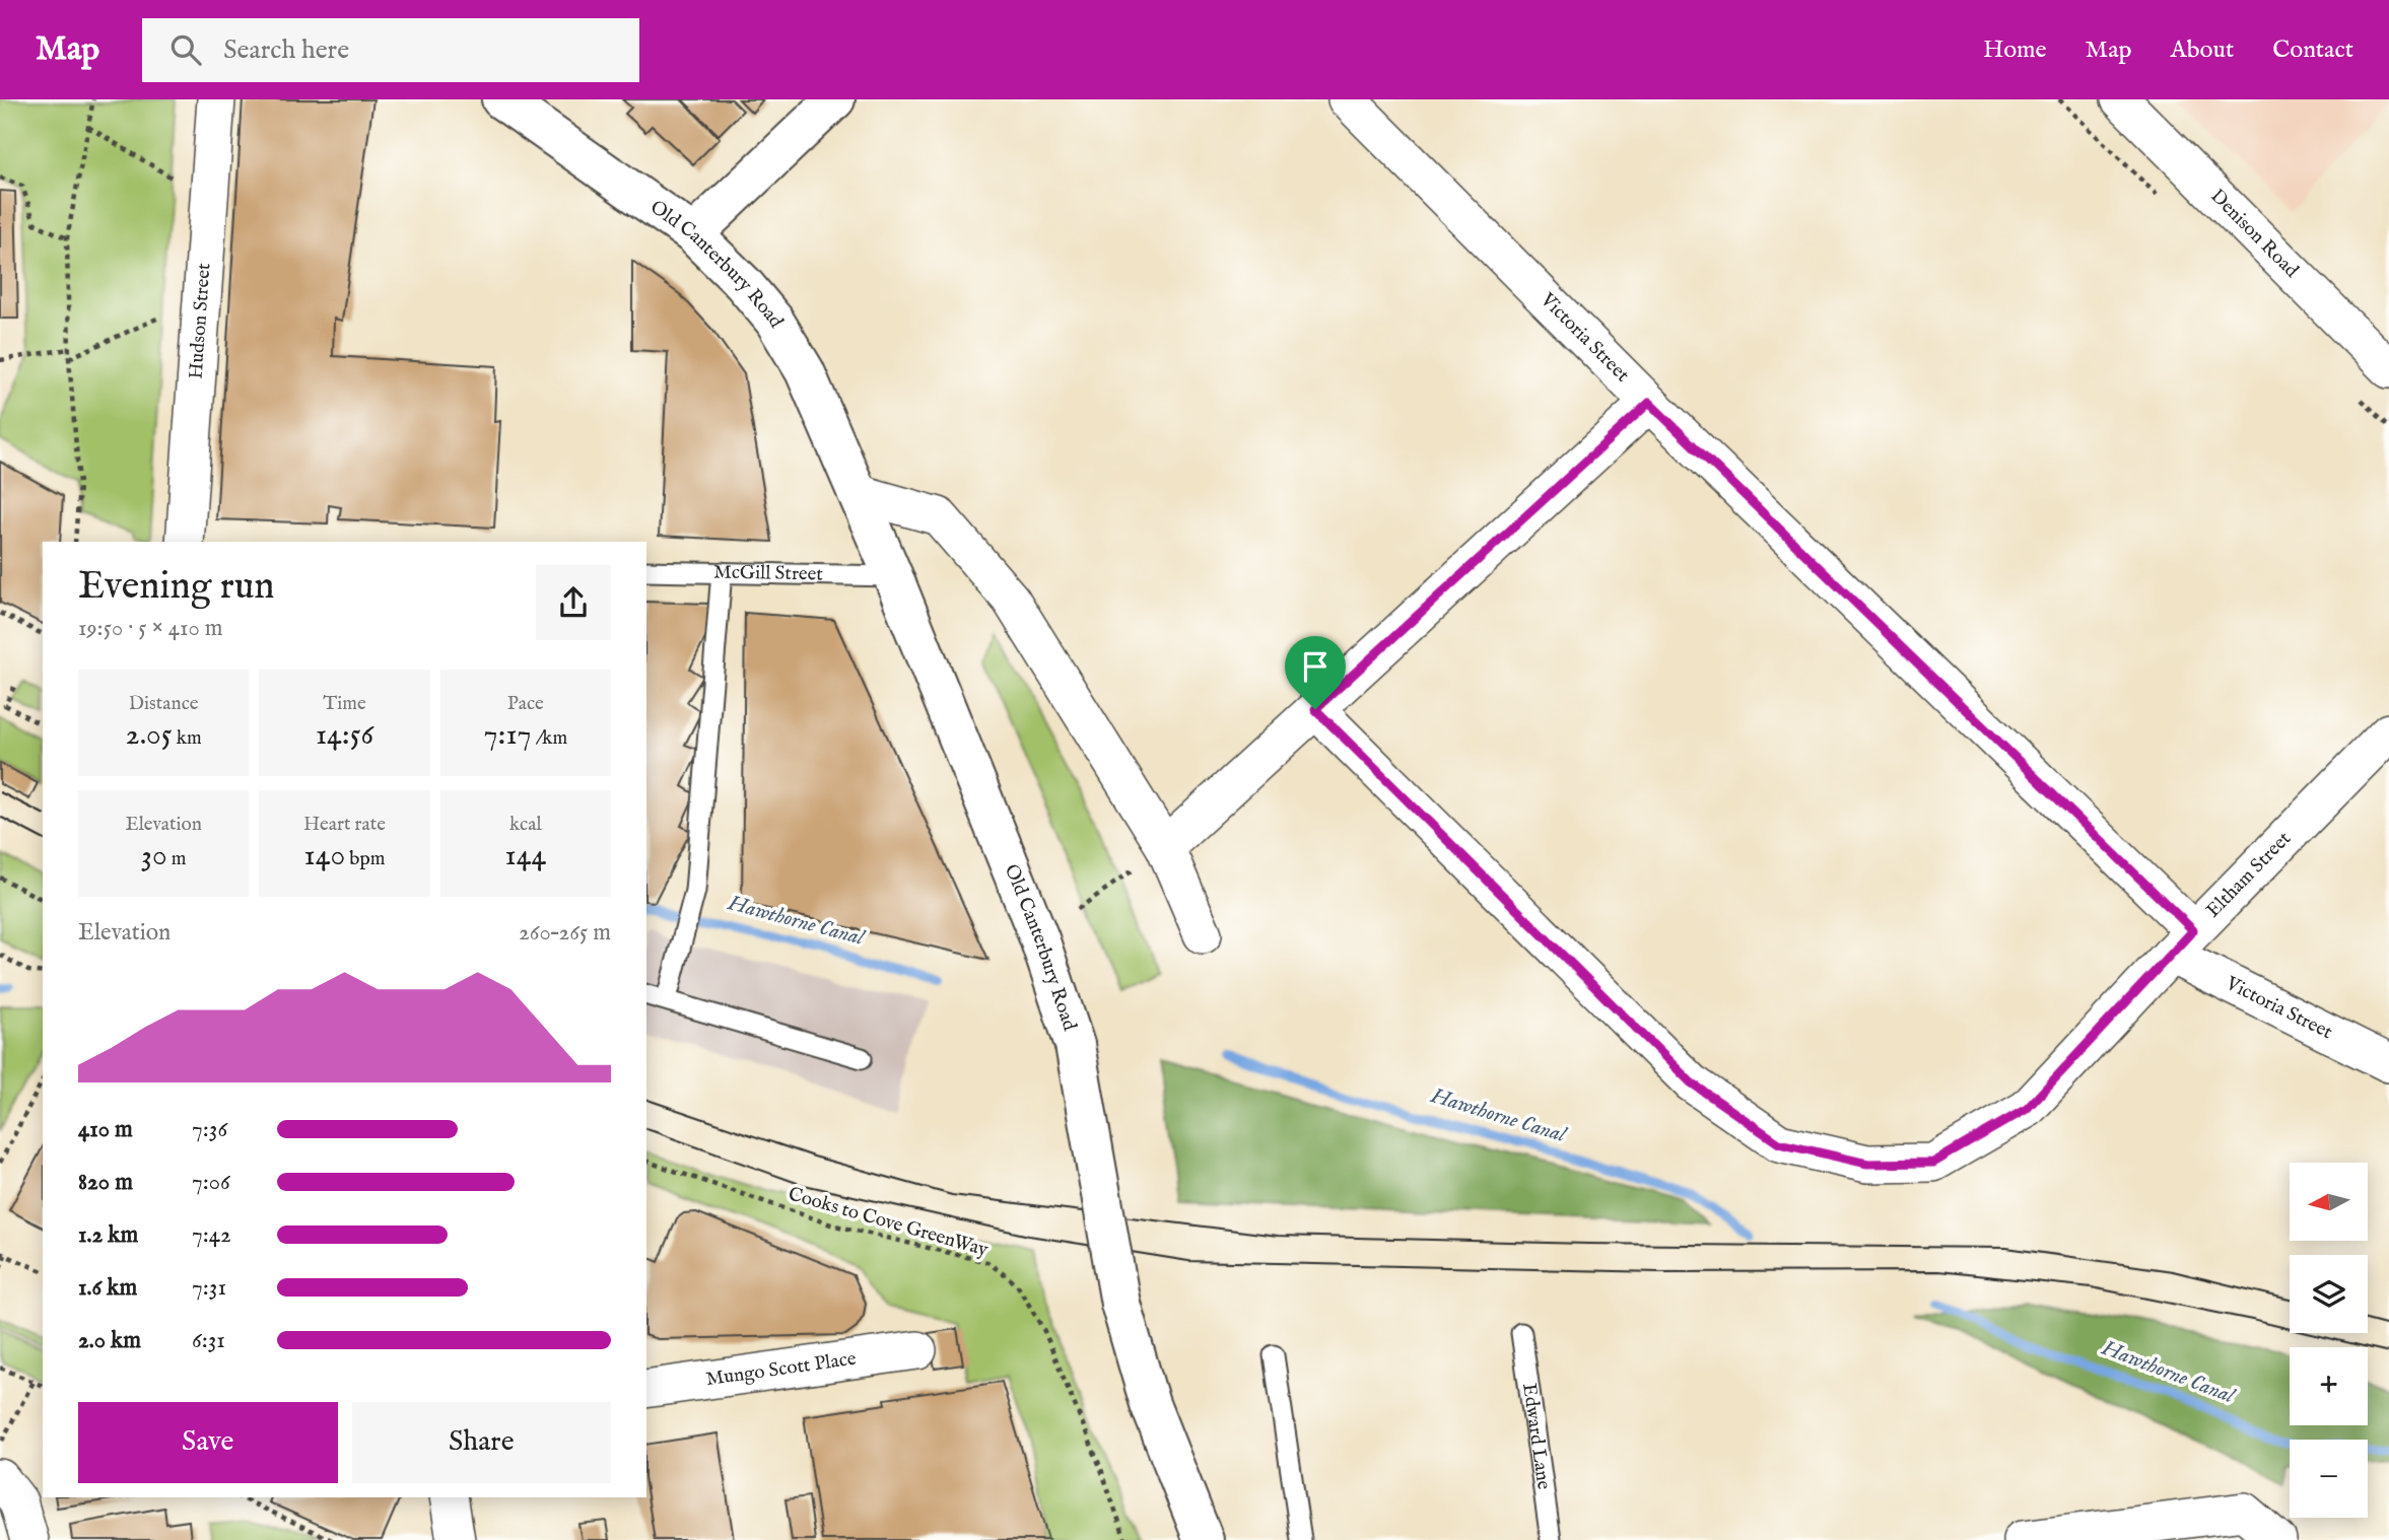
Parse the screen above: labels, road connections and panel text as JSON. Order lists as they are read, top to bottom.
{
  "streets": {
    "main road": ["Old Canterbury Road"],
    "street": [
      "Denison Road",
      "Hudson Street",
      "Victoria Street",
      "Eltham Street",
      "Mungo Scott Place"
    ],
    "lane": ["McGill Street", "Edward Lane"],
    "path": ["Cooks to Cove GreenWay"]
  },
  "crossings": [
    ["Old Canterbury Road", "McGill Street"],
    ["Victoria Street", "Eltham Street"]
  ],
  "water": ["Hawthorne Canal"],
  "north": "left",
  "page": {
    "header": "Map",
    "search": "Search here",
    "nav": [
      "Home",
      "Map",
      "About",
      "Contact"
    ],
    "heading": ["Evening run", "19:50 · 5 × 410 m"],
    "stats": [
      ["Distance", "2.05 km"],
      ["Time", "14:56"],
      ["Pace", "7:17 /km"],
      ["Elevation", "30 m"],
      ["Heart rate", "140 bpm"],
      ["kcal", "144"]
    ],
    "chart": ["Elevation", "260–265 m"],
    "list": [
      {
        "name": "410 m",
        "note": "7:36"
      },
      {
        "name": "820 m",
        "note": "7:06"
      },
      {
        "name": "1.2 km",
        "note": "7:42"
      },
      {
        "name": "1.6 km",
        "note": "7:31"
      },
      {
        "name": "2.0 km",
        "note": "6:31"
      }
    ],
    "map_buttons": ["+", "−"],
    "buttons": ["Save", "Share"]
  }
}
